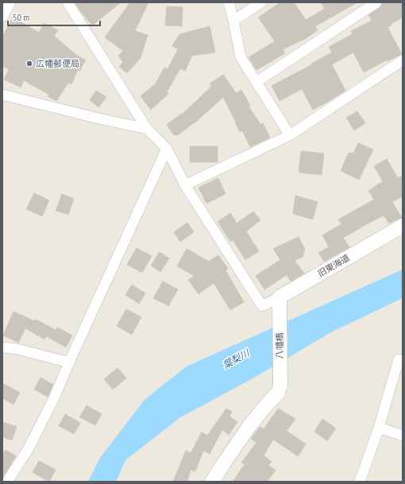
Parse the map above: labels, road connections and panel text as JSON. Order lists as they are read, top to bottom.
{
  "streets": {
    "main road": ["旧東海道", "八幡橋"]
  },
  "crossings": [
    ["旧東海道", "八幡橋"]
  ],
  "water": ["葉梨川"],
  "places": ["広幡郵便局"],
  "scale_bar": "50 m"
}
